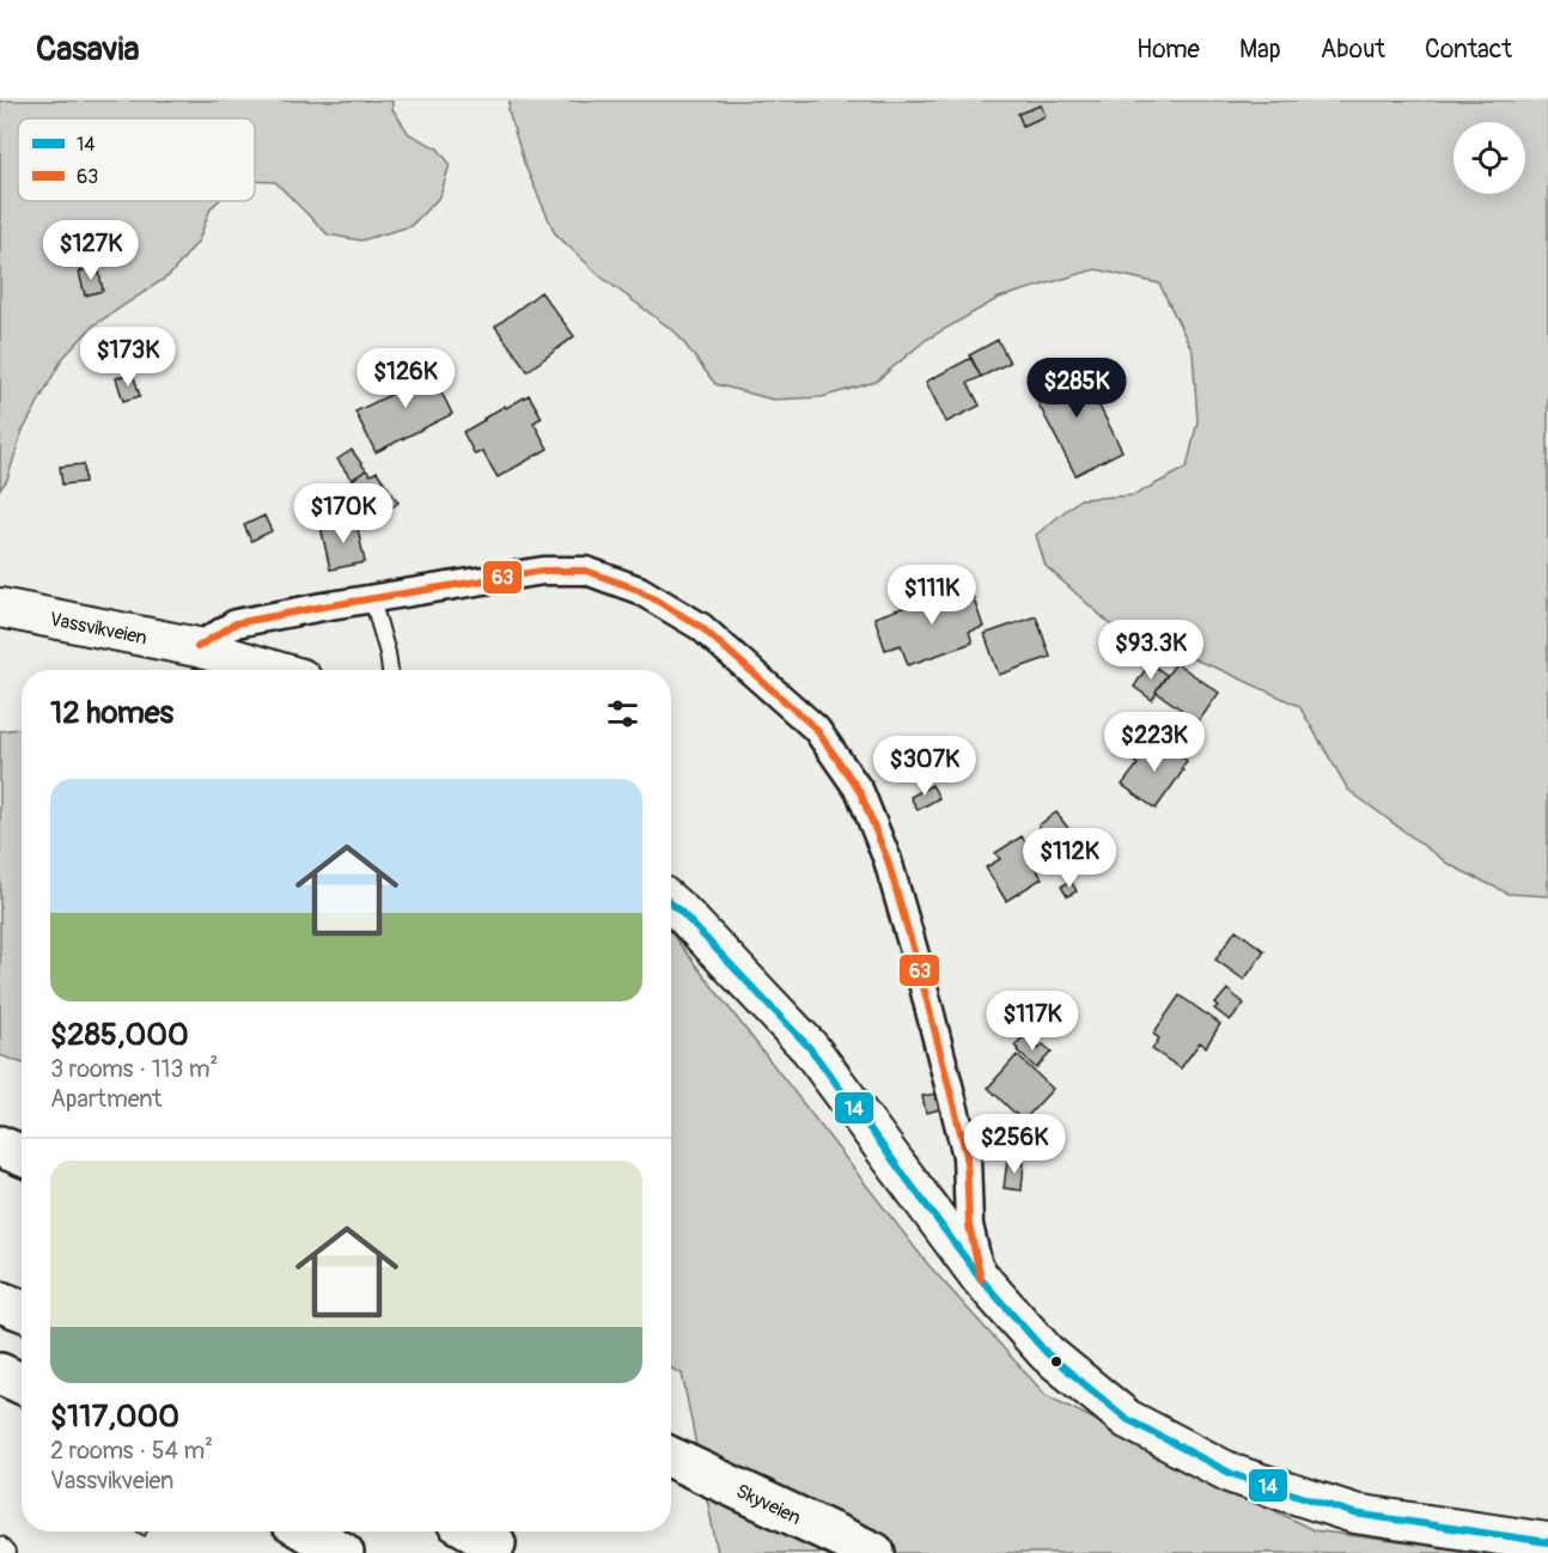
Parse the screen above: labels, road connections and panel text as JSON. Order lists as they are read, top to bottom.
{
  "streets": {
    "highway": ["Skyveien"],
    "street": ["Vassvikveien"]
  },
  "lines": ["transit line 63", "transit line 14"],
  "legend": ["14", "63"],
  "page": {
    "header": "Casavia",
    "nav": [
      "Home",
      "Map",
      "About",
      "Contact"
    ],
    "price": [
      "$127K",
      "$173K",
      "$126K",
      "$285K",
      "$170K",
      "$111K",
      "$93.3K",
      "$223K",
      "$307K",
      "$112K",
      "$117K",
      "$256K"
    ],
    "heading": "12 homes",
    "list": [
      {
        "name": "$285,000",
        "note": "3 rooms · 113 m² · Apartment"
      },
      {
        "name": "$117,000",
        "note": "2 rooms · 54 m² · Vassvikveien"
      }
    ]
  }
}
